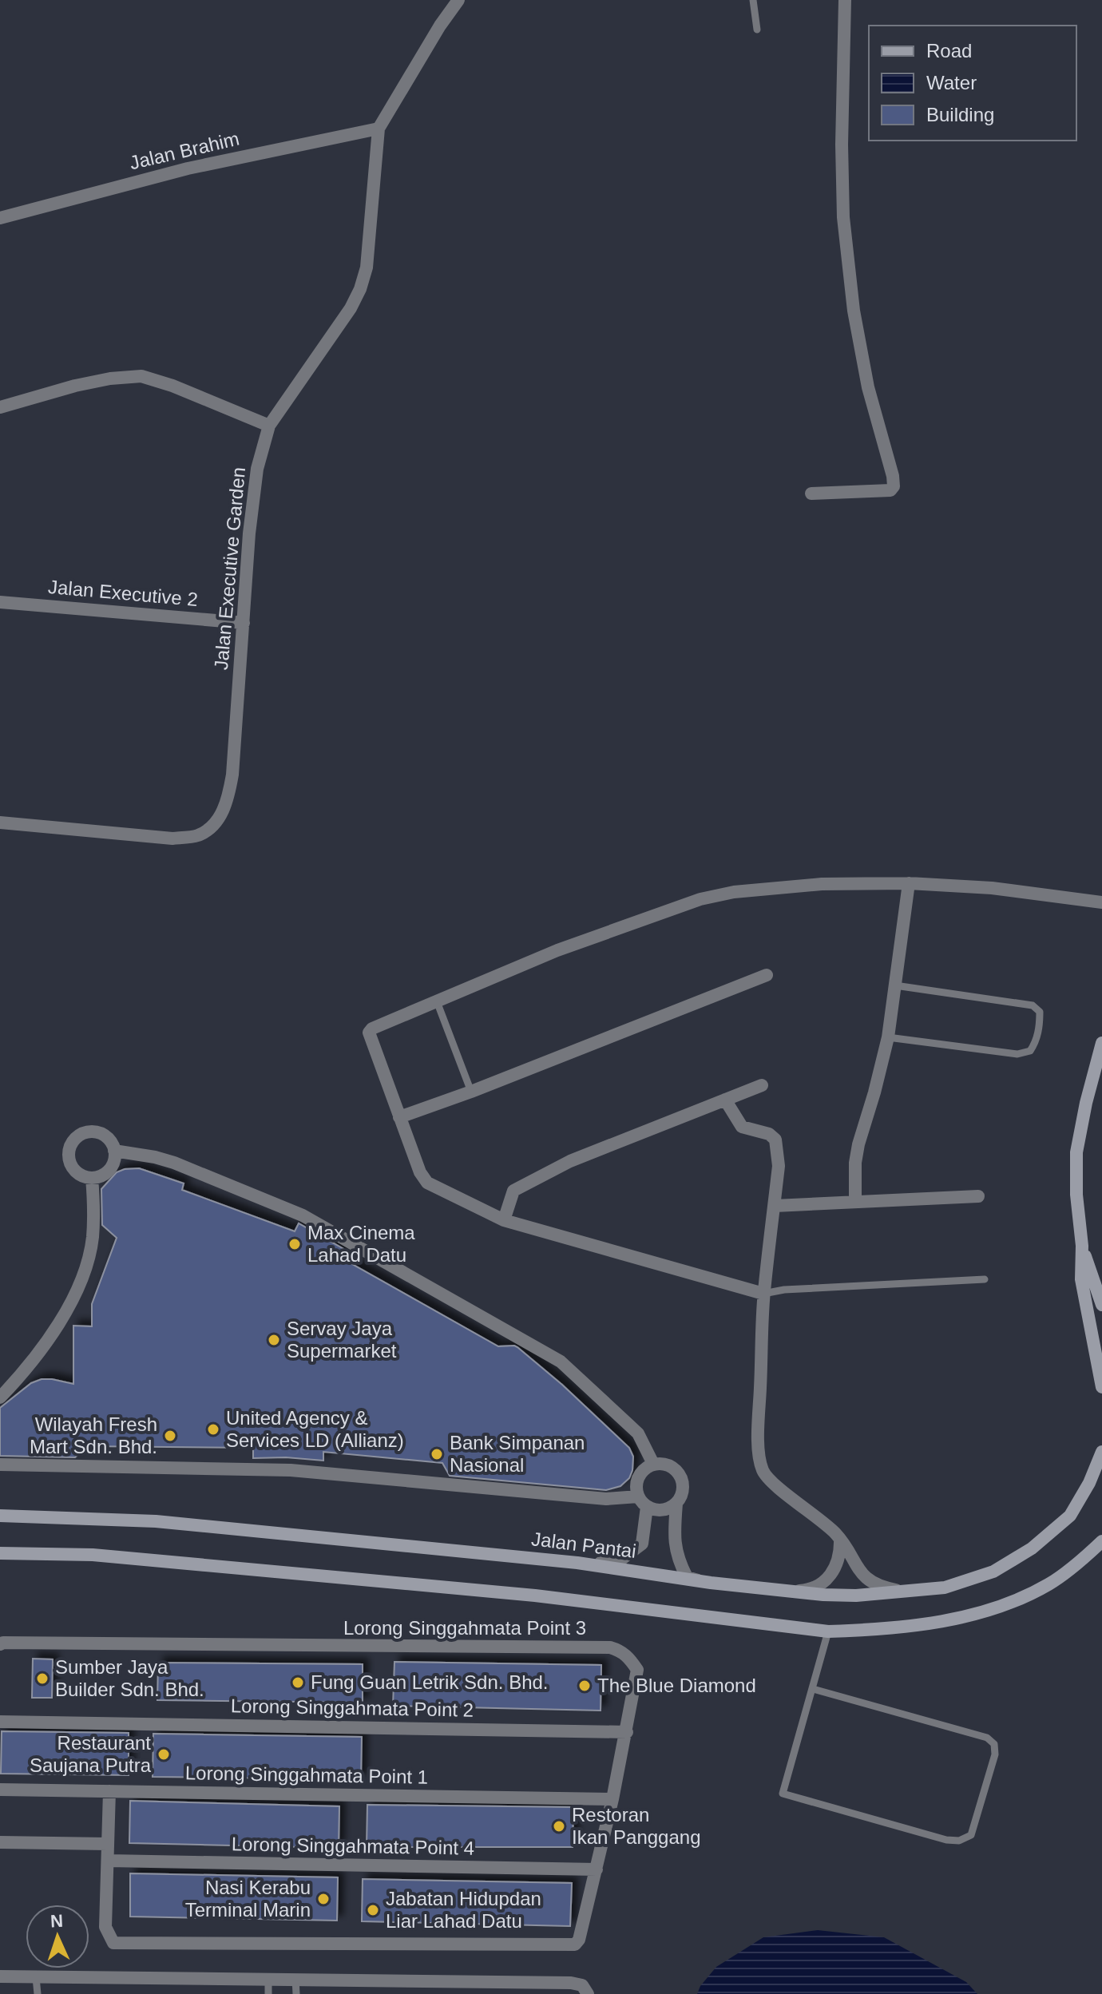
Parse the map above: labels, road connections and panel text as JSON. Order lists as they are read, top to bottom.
{
  "streets": {
    "street": [
      "Jalan Brahim",
      "Jalan Executive Garden",
      "Jalan Executive 2",
      "Jalan Pantai",
      "Lorong Singgahmata Point 3",
      "Lorong Singgahmata Point 2",
      "Lorong Singgahmata Point 1",
      "Lorong Singgahmata Point 4"
    ]
  },
  "crossings": [
    ["Jalan Brahim", "Jalan Executive Garden"],
    ["Jalan Executive Garden", "Jalan Executive 2"],
    ["Lorong Singgahmata Point 3", "Lorong Singgahmata Point 2"],
    ["Lorong Singgahmata Point 3", "Lorong Singgahmata Point 1"],
    ["Lorong Singgahmata Point 3", "Lorong Singgahmata Point 4"]
  ],
  "places": [
    "Max Cinema Lahad Datu",
    "Servay Jaya Supermarket",
    "United Agency & Services LD (Allianz)",
    "Wilayah Fresh Mart Sdn. Bhd.",
    "Bank Simpanan Nasional",
    "Sumber Jaya Builder Sdn. Bhd.",
    "Fung Guan Letrik Sdn. Bhd.",
    "The Blue Diamond",
    "Restaurant Saujana Putra",
    "Restoran Ikan Panggang",
    "Nasi Kerabu Terminal Marin",
    "Jabatan Hidupdan Liar Lahad Datu"
  ],
  "legend": ["Road", "Water", "Building"],
  "north": "top"
}
